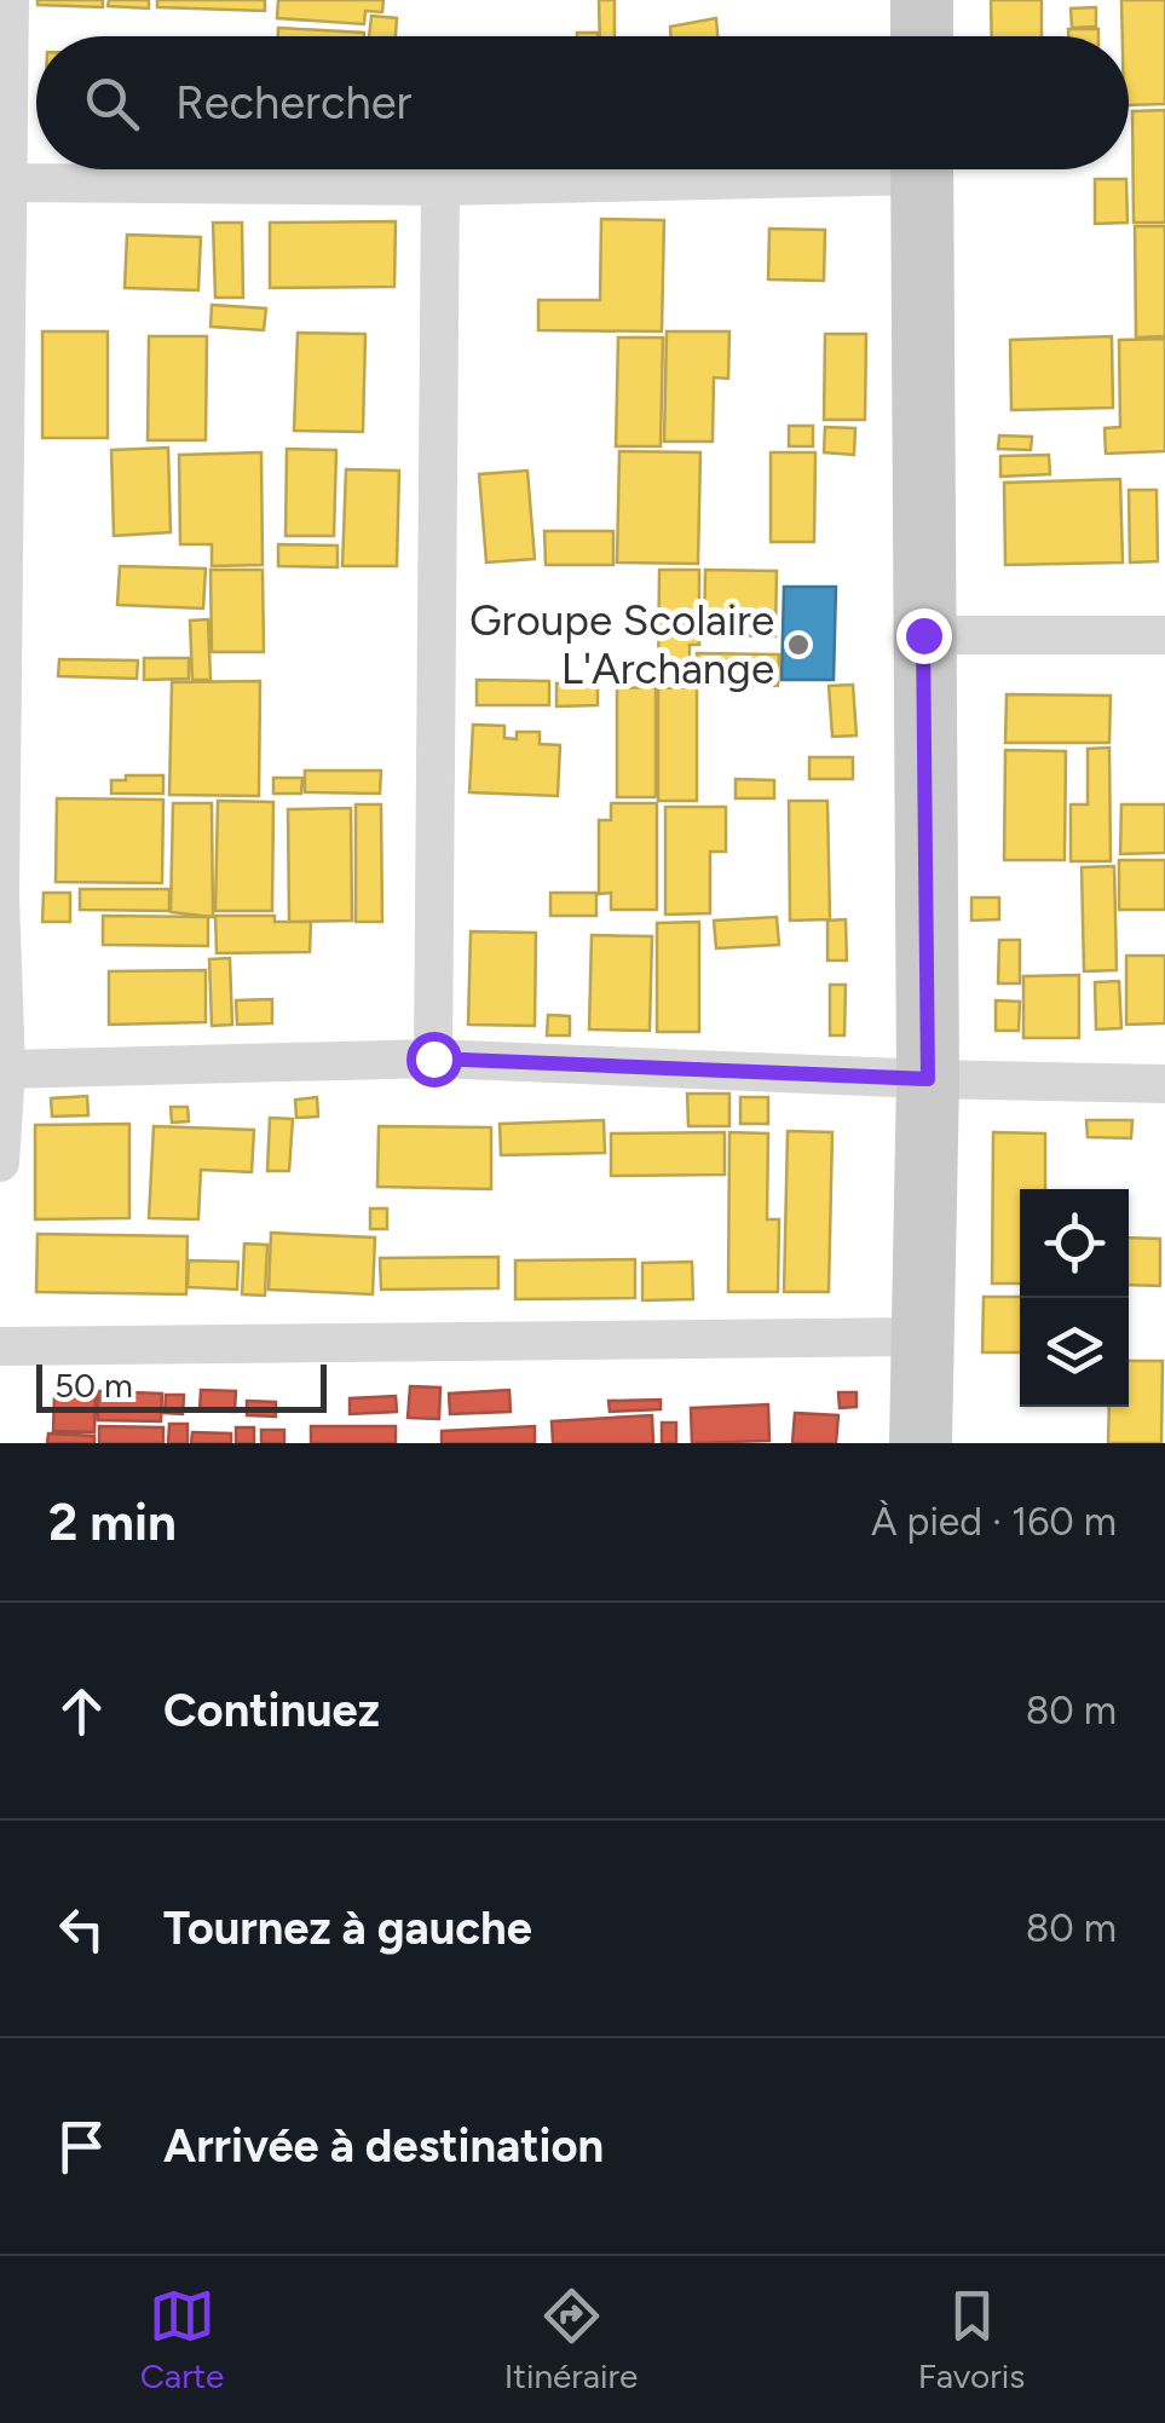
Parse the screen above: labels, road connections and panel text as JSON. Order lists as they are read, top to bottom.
{
  "places": ["Groupe Scolaire L'Archange"],
  "scale_bar": "50 m",
  "page": {
    "search": "Rechercher",
    "scale": "50 m",
    "heading": ["2 min", "À pied · 160 m"],
    "list": [
      ["Continuez", "80 m"],
      ["Tournez à gauche", "80 m"],
      "Arrivée à destination"
    ],
    "nav": ["Carte", "Itinéraire", "Favoris"]
  }
}
